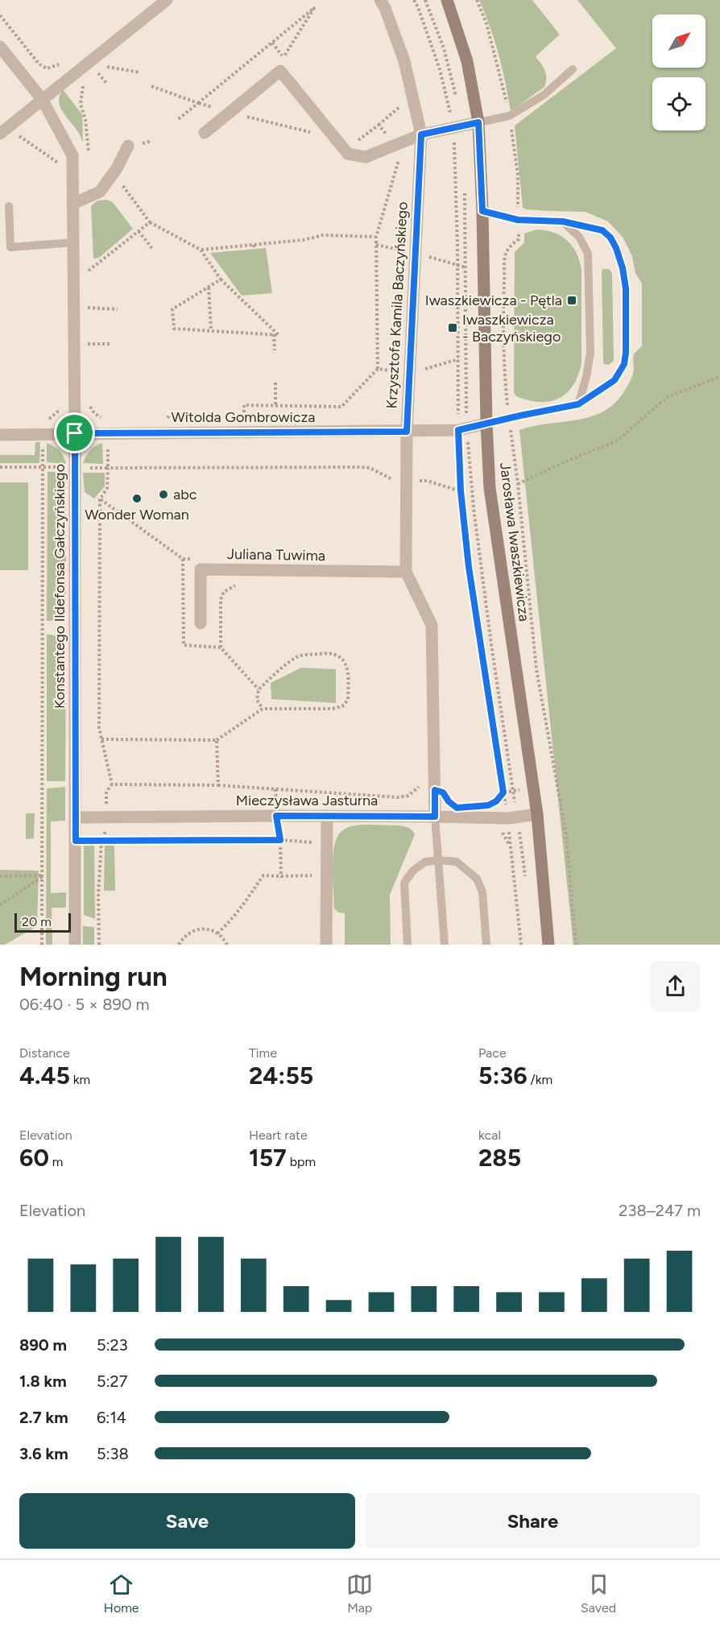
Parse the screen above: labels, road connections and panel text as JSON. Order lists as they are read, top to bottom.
{
  "streets": {
    "street": [
      "Krzysztofa Kamila Baczyńskiego",
      "Witolda Gombrowicza",
      "Jarosława Iwaszkiewicza",
      "Juliana Tuwima",
      "Konstantego Ildefonsa Gałczyńskiego",
      "Mieczysława Jasturna"
    ]
  },
  "crossings": [
    ["Krzysztofa Kamila Baczyńskiego", "Witolda Gombrowicza"],
    ["Krzysztofa Kamila Baczyńskiego", "Juliana Tuwima"],
    ["Krzysztofa Kamila Baczyńskiego", "Mieczysława Jasturna"],
    ["Witolda Gombrowicza", "Jarosława Iwaszkiewicza"],
    ["Witolda Gombrowicza", "Konstantego Ildefonsa Gałczyńskiego"],
    ["Jarosława Iwaszkiewicza", "Mieczysława Jasturna"],
    ["Konstantego Ildefonsa Gałczyńskiego", "Mieczysława Jasturna"]
  ],
  "places": {
    "transit": ["Iwaszkiewicza - Pętla", "Iwaszkiewicza - Baczyńskiego"],
    "other": ["abc", "Wonder Woman"]
  },
  "scale_bar": "20 m",
  "north": "top right",
  "page": {
    "scale": "20 m",
    "heading": ["Morning run", "06:40 · 5 × 890 m"],
    "stats": [
      ["Distance", "4.45 km"],
      ["Time", "24:55"],
      ["Pace", "5:36 /km"],
      ["Elevation", "60 m"],
      ["Heart rate", "157 bpm"],
      ["kcal", "285"]
    ],
    "chart": ["Elevation", "238–247 m"],
    "list": [
      {
        "name": "890 m",
        "note": "5:23"
      },
      {
        "name": "1.8 km",
        "note": "5:27"
      },
      {
        "name": "2.7 km",
        "note": "6:14"
      },
      {
        "name": "3.6 km",
        "note": "5:38"
      }
    ],
    "buttons": ["Save", "Share"],
    "tabs": ["Home", "Map", "Saved"]
  }
}
